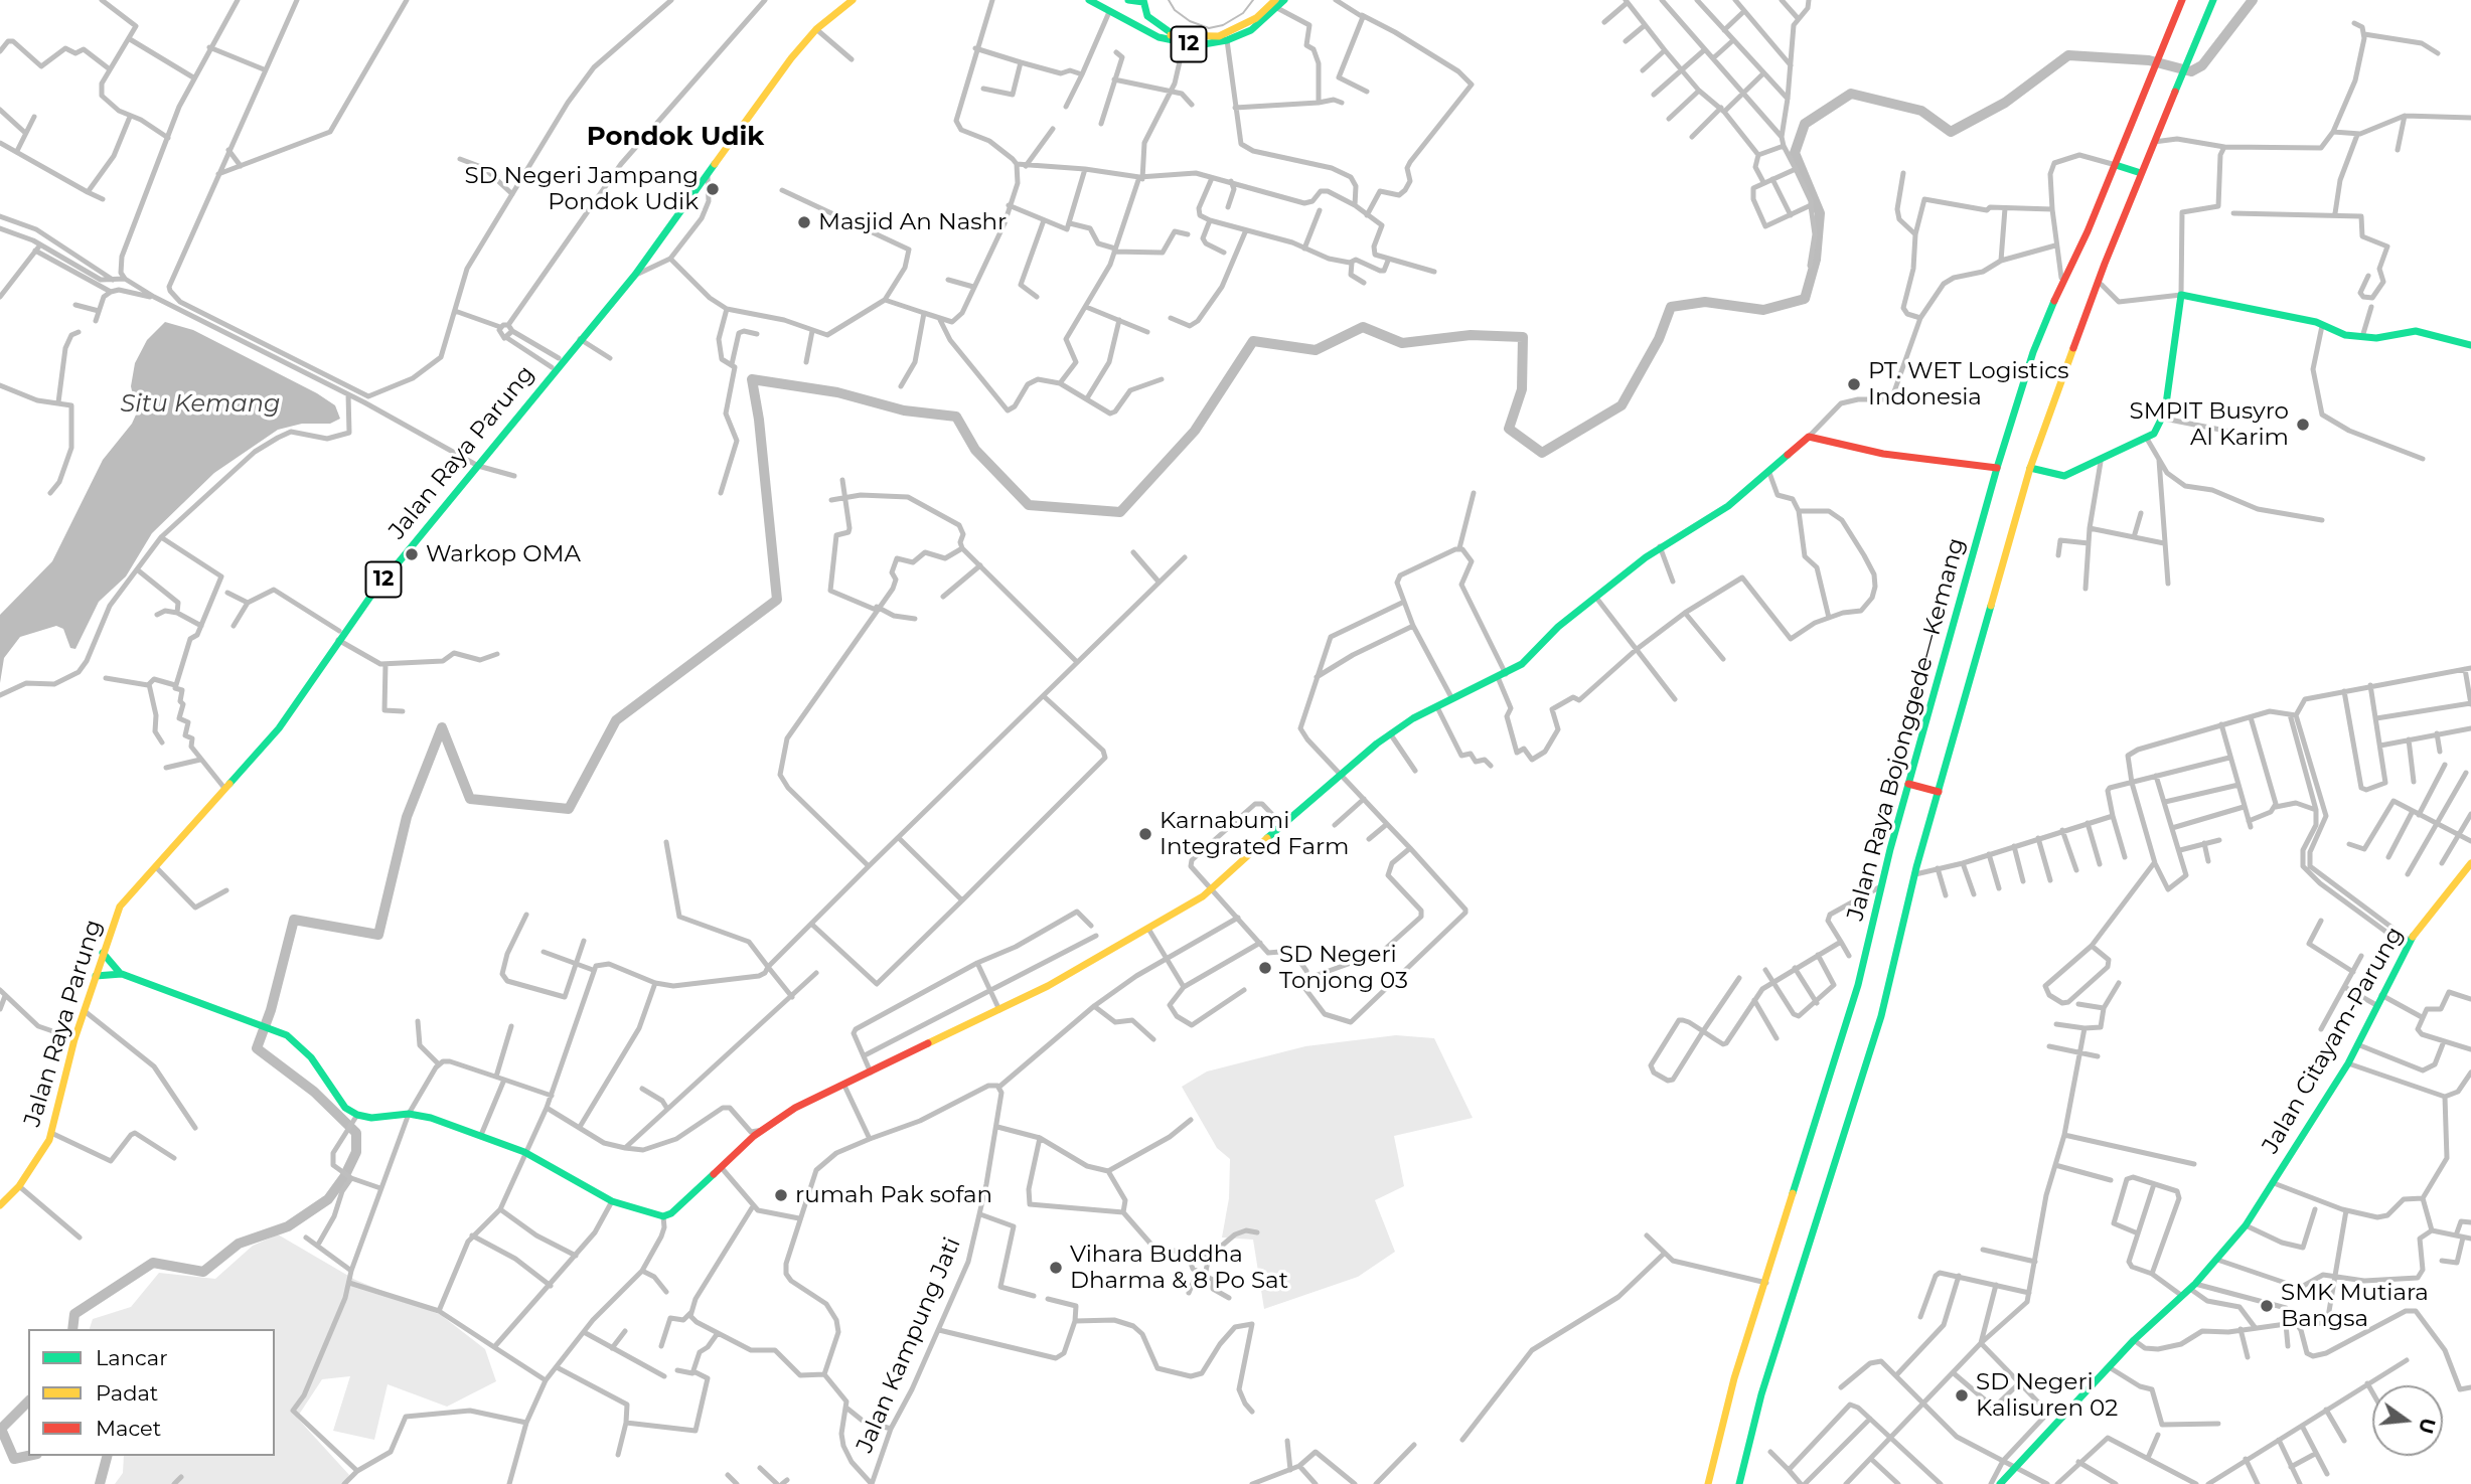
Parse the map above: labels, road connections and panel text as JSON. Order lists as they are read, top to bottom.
{
  "streets": {
    "main road": [
      "12",
      "Jalan Raya Parung",
      "Jalan Raya Bojonggede—Kemang",
      "Jalan Citayam-Parung"
    ],
    "street": ["Jalan Kampung Jati"]
  },
  "districts": ["Pondok Udik"],
  "water": ["Situ Kemang"],
  "places": [
    "SD Negeri Jampang Pondok Udik",
    "Masjid An Nashr",
    "PT. WET Logistics Indonesia",
    "SMPIT Busyro Al Karim",
    "Warkop OMA",
    "Karnabumi Integrated Farm",
    "SD Negeri Tonjong 03",
    "rumah Pak sofan",
    "Vihara Buddha Dharma & 8 Po Sat",
    "SMK Mutiara Bangsa",
    "SD Negeri Kalisuren 02"
  ],
  "legend": ["Lancar", "Padat", "Macet"],
  "north": "right"
}
